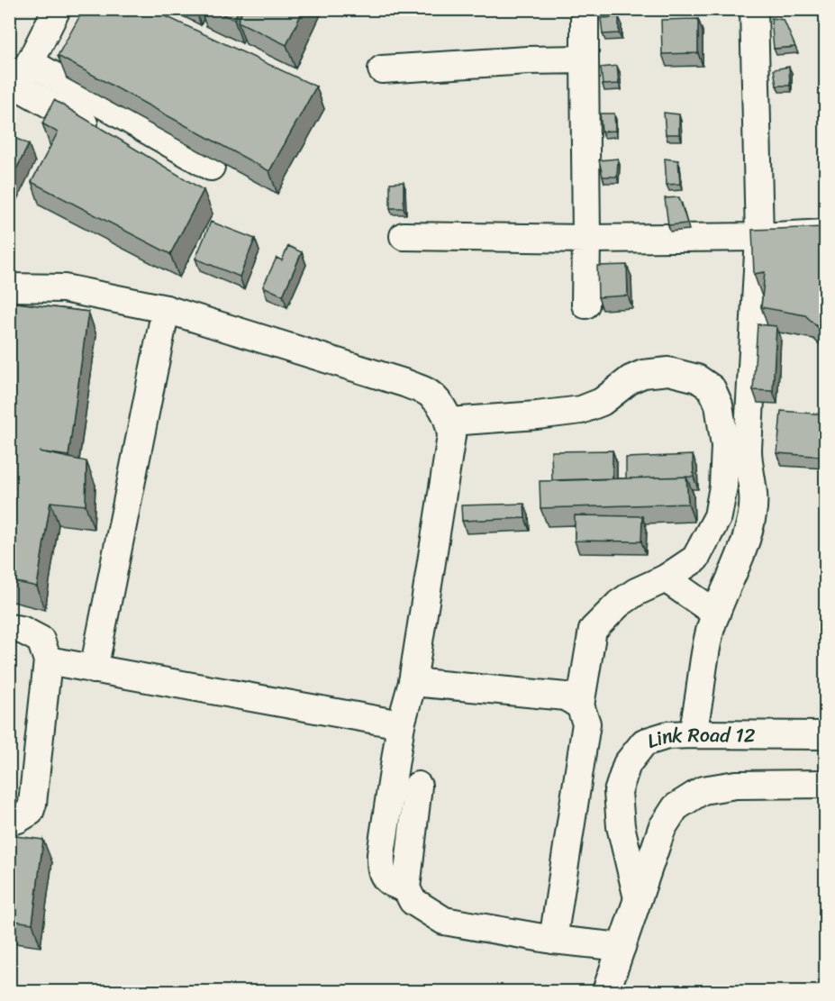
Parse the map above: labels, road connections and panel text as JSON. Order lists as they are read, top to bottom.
{
  "streets": {
    "street": ["Link Road 12"]
  }
}
